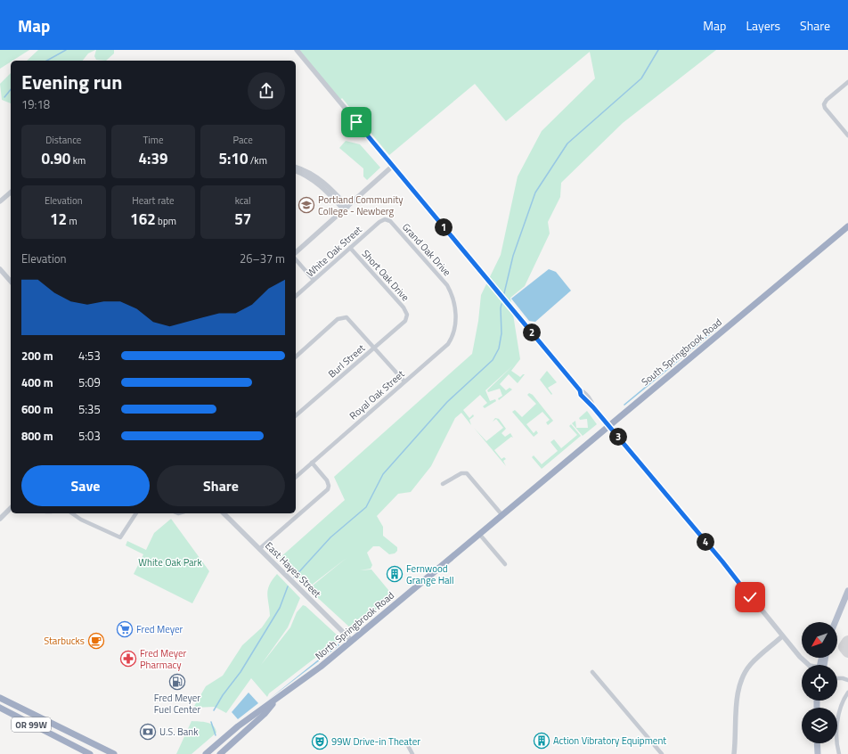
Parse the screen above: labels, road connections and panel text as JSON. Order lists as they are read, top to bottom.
{
  "streets": {
    "highway": ["South Springbrook Road", "North Springbrook Road", "OR 99W"],
    "street": [
      "Grand Oak Drive",
      "White Oak Street",
      "Short Oak Drive",
      "Burl Street",
      "Royal Oak Street",
      "East Hayes Street"
    ]
  },
  "crossings": [
    ["Grand Oak Drive", "White Oak Street"],
    ["Grand Oak Drive", "Royal Oak Street"],
    ["White Oak Street", "Short Oak Drive"],
    ["Short Oak Drive", "Burl Street"],
    ["South Springbrook Road", "North Springbrook Road"],
    ["East Hayes Street", "North Springbrook Road"]
  ],
  "parks": ["White Oak Park"],
  "places": {
    "school or university": ["Portland Community College - Newberg"],
    "building": ["Fernwood Grange Hall", "Action Vibratory Equipment"],
    "supermarket": ["Fred Meyer"],
    "cafe": ["Starbucks"],
    "pharmacy": ["Fred Meyer Pharmacy"],
    "fuel station": ["Fred Meyer Fuel Center"],
    "bank": ["U.S. Bank"],
    "theatre": ["99W Drive-in Theater"]
  },
  "north": "bottom left",
  "page": {
    "header": "Map",
    "nav": ["Map", "Layers", "Share"],
    "heading": ["Evening run", "19:18"],
    "stats": [
      ["Distance", "0.90 km"],
      ["Time", "4:39"],
      ["Pace", "5:10 /km"],
      ["Elevation", "12 m"],
      ["Heart rate", "162 bpm"],
      ["kcal", "57"]
    ],
    "pins": [
      "1",
      "2",
      "3",
      "4"
    ],
    "chart": ["Elevation", "26–37 m"],
    "list": [
      {
        "name": "200 m",
        "note": "4:53"
      },
      {
        "name": "400 m",
        "note": "5:09"
      },
      {
        "name": "600 m",
        "note": "5:35"
      },
      {
        "name": "800 m",
        "note": "5:03"
      }
    ],
    "buttons": ["Save", "Share"]
  }
}
